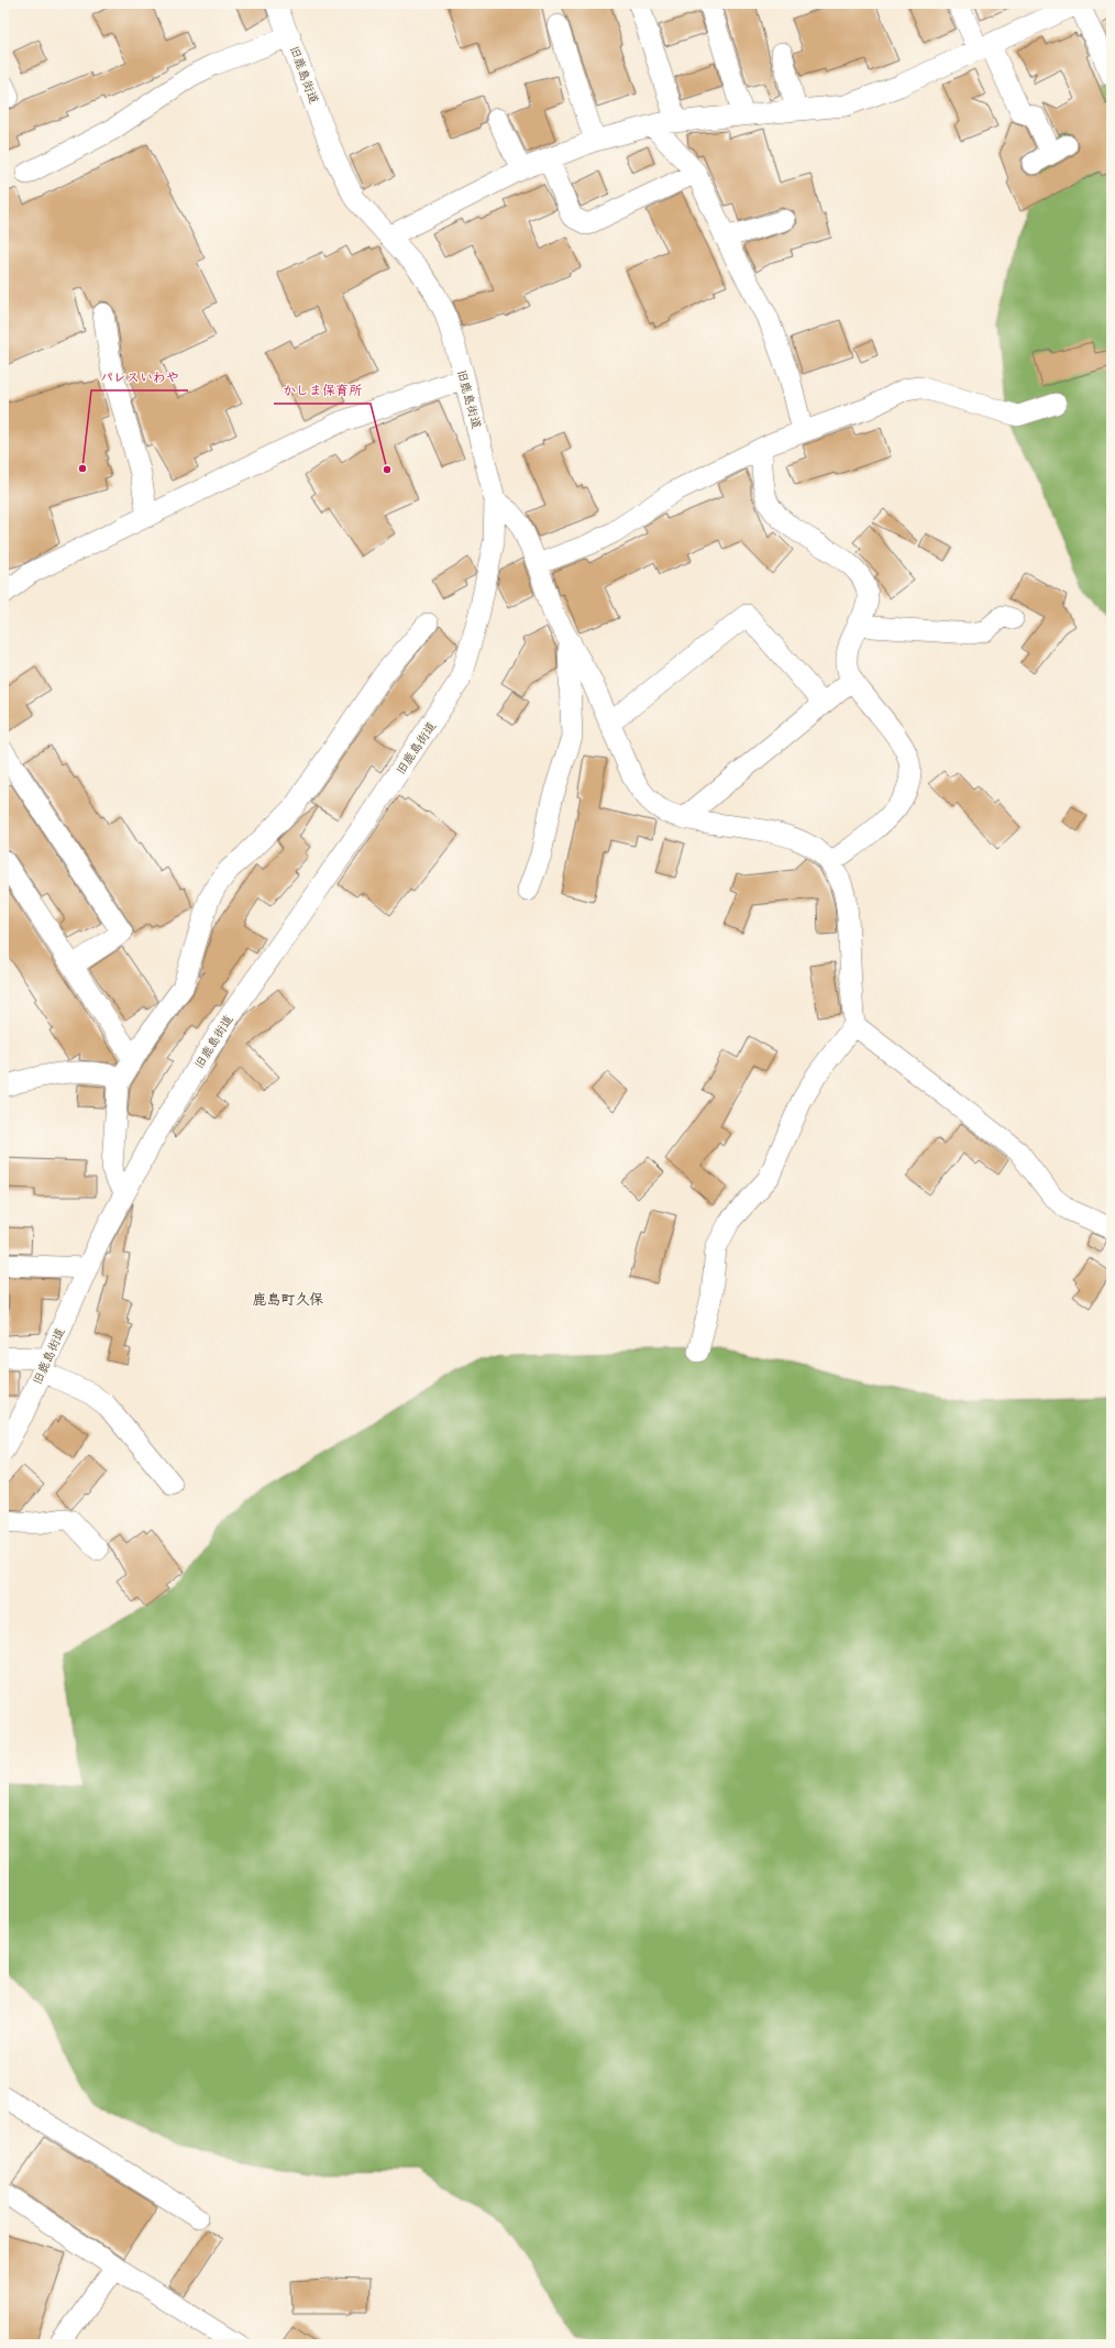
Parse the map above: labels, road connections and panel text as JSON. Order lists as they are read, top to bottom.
{
  "streets": {
    "street": ["旧鹿島街道"]
  },
  "districts": ["鹿島町久保"],
  "places": ["パレスいわや", "かしま保育所"]
}
